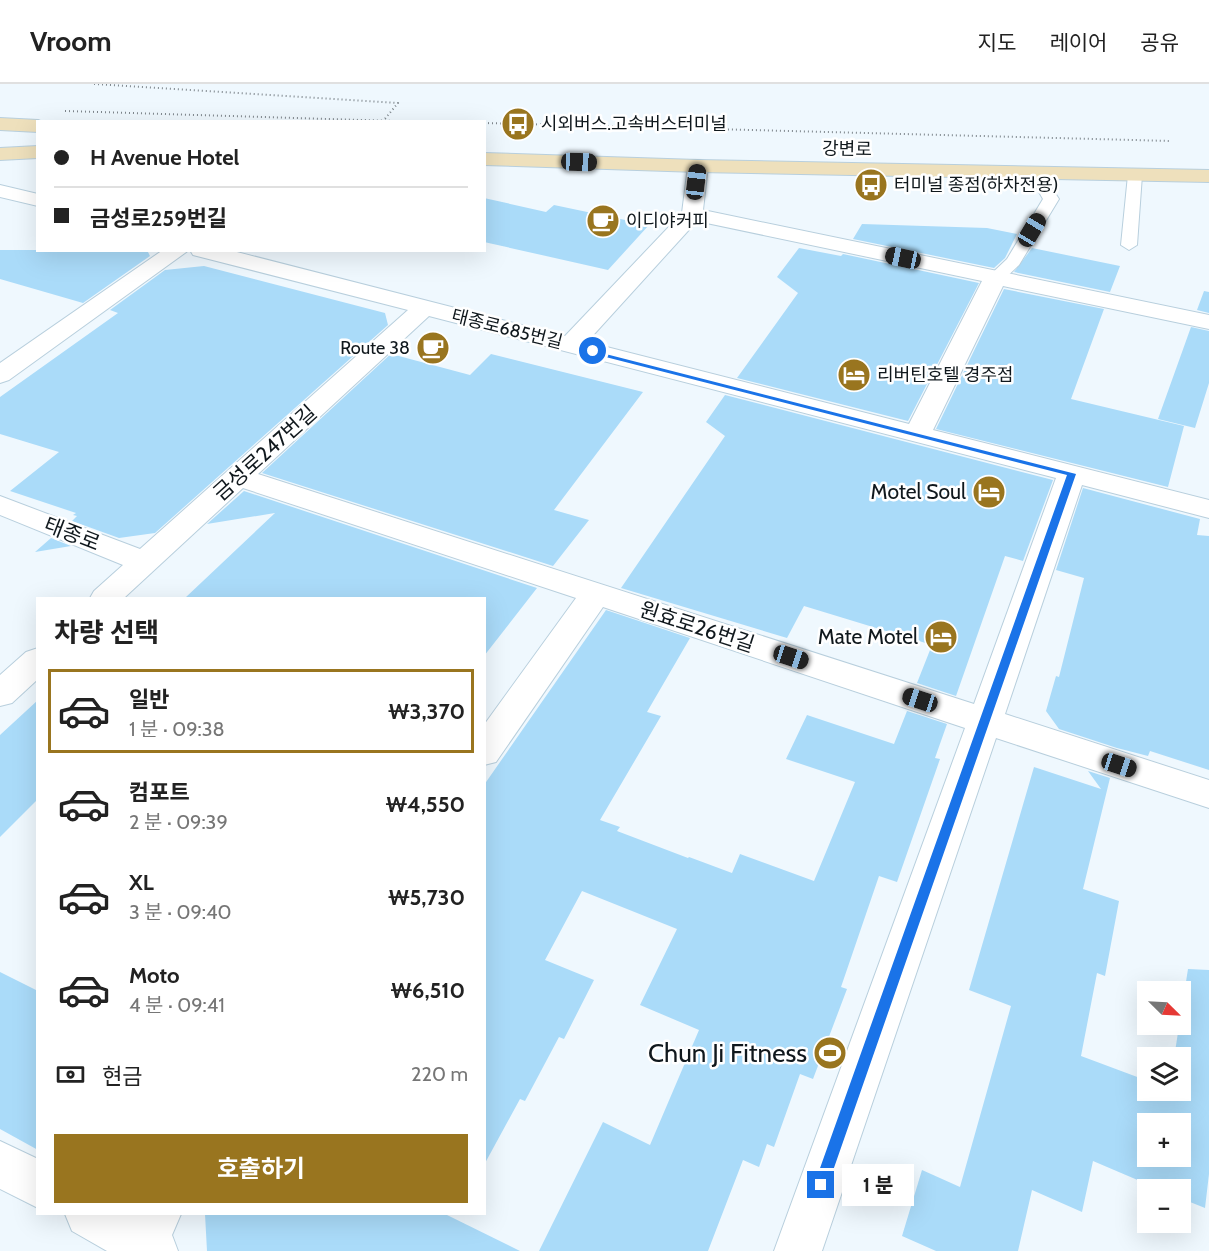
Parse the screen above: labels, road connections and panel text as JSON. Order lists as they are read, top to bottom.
{
  "streets": {
    "street": [
      "강변로",
      "태종로685번길",
      "금성로247번길",
      "태종로",
      "원효로26번길"
    ]
  },
  "crossings": [
    ["태종로685번길", "금성로247번길"],
    ["금성로247번길", "태종로"],
    ["금성로247번길", "원효로26번길"]
  ],
  "places": {
    "bus stop": ["시외버스.고속버스터미널", "터미널 종점(하차전용)"],
    "cafe": ["이디야커피", "Route 38"],
    "hotel": ["리버틴호텔 경주점", "Motel Soul", "Mate Motel"],
    "sports": ["Chun Ji Fitness"]
  },
  "north": "bottom right",
  "page": {
    "header": "Vroom",
    "nav": ["지도", "레이어", "공유"],
    "banner": ["H Avenue Hotel", "금성로259번길"],
    "heading": "차량 선택",
    "list": [
      {
        "name": "일반",
        "note": "1 분 · 09:38",
        "value": "₩3,370"
      },
      {
        "name": "컴포트",
        "note": "2 분 · 09:39",
        "value": "₩4,550"
      },
      {
        "name": "XL",
        "note": "3 분 · 09:40",
        "value": "₩5,730"
      },
      {
        "name": "Moto",
        "note": "4 분 · 09:41",
        "value": "₩6,510"
      }
    ],
    "map_buttons": ["+", "−"],
    "pay": ["현금", "220 m"],
    "buttons": "호출하기",
    "bubble": "1 분"
  }
}
